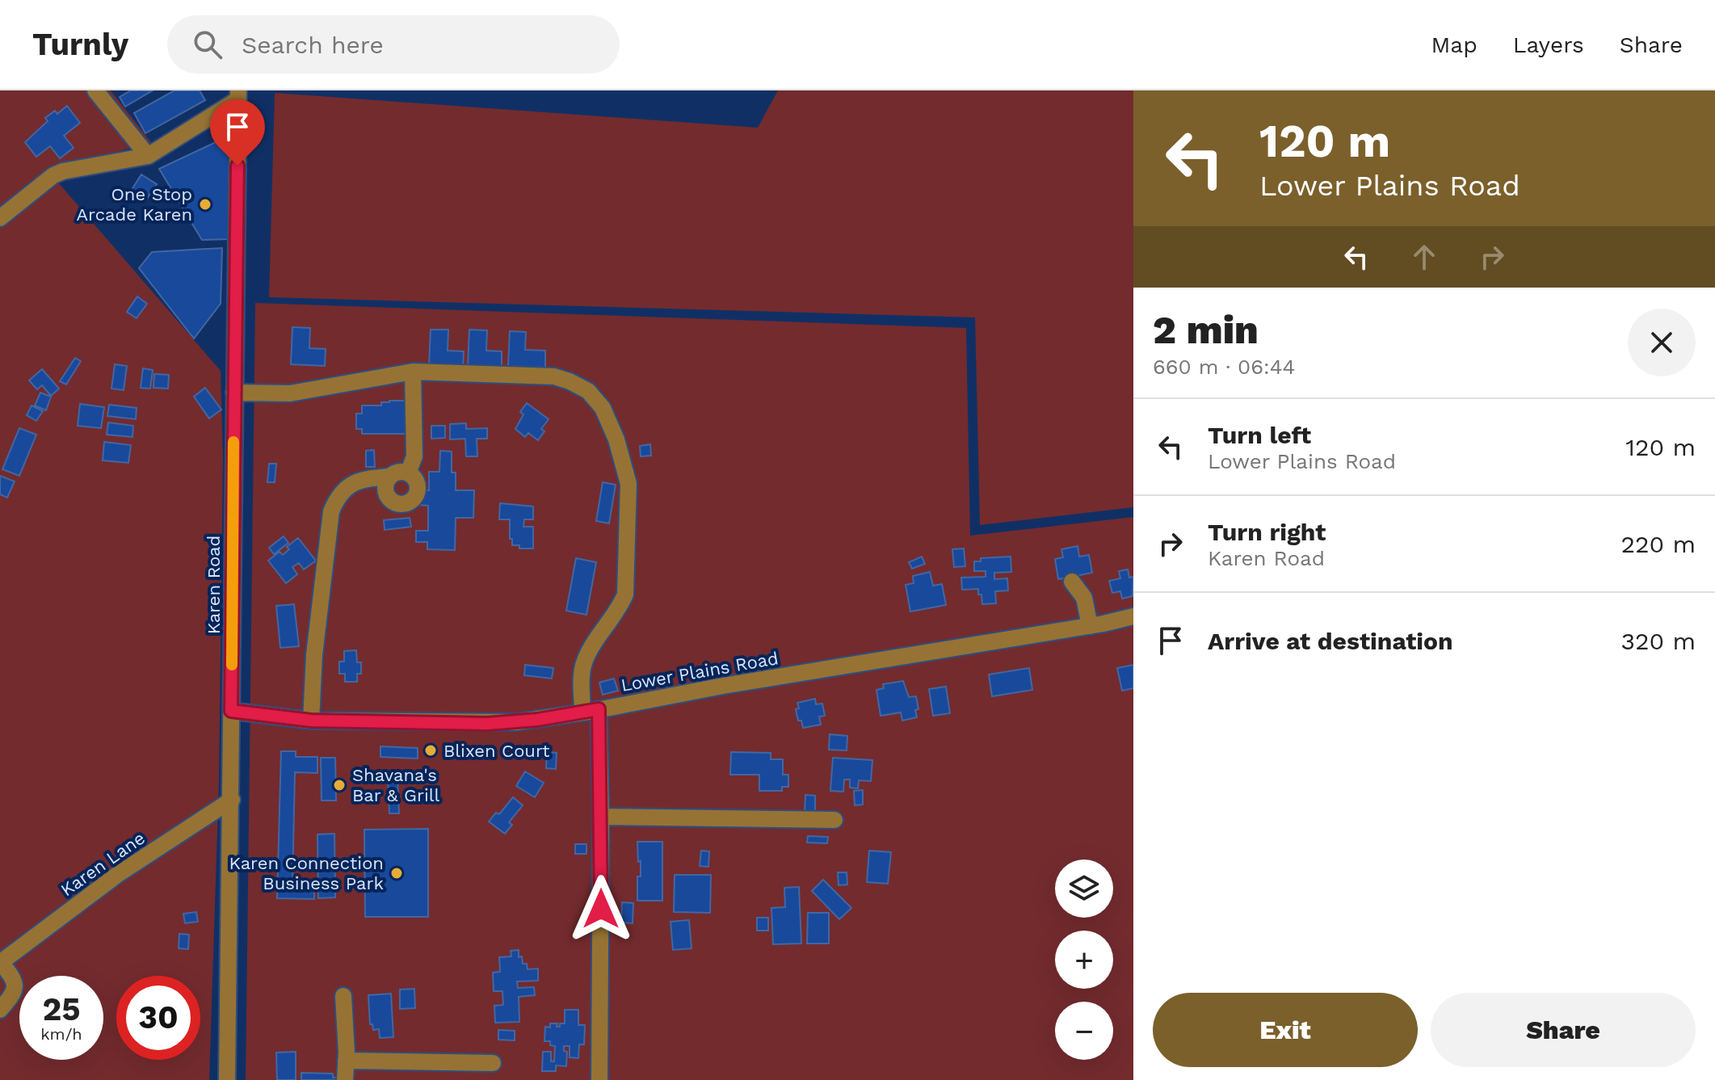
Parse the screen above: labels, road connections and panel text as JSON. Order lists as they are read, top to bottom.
{
  "streets": {
    "street": ["Karen Road", "Lower Plains Road", "Karen Lane"]
  },
  "crossings": [
    ["Karen Road", "Lower Plains Road"],
    ["Karen Road", "Karen Lane"]
  ],
  "places": [
    "One Stop Arcade Karen",
    "Blixen Court",
    "Shavana's Bar & Grill",
    "Karen Connection Business Park"
  ],
  "page": {
    "header": "Turnly",
    "search": "Search here",
    "nav": ["Map", "Layers", "Share"],
    "turn": ["120 m", "Lower Plains Road"],
    "heading": ["2 min", "660 m · 06:44"],
    "list": [
      {
        "name": "Turn left",
        "note": "Lower Plains Road",
        "value": "120 m"
      },
      {
        "name": "Turn right",
        "note": "Karen Road",
        "value": "220 m"
      },
      {
        "name": "Arrive at destination",
        "value": "320 m"
      }
    ],
    "map_buttons": ["+", "−"],
    "speed": "25 km/h",
    "limit": "30",
    "buttons": ["Exit", "Share"]
  }
}
